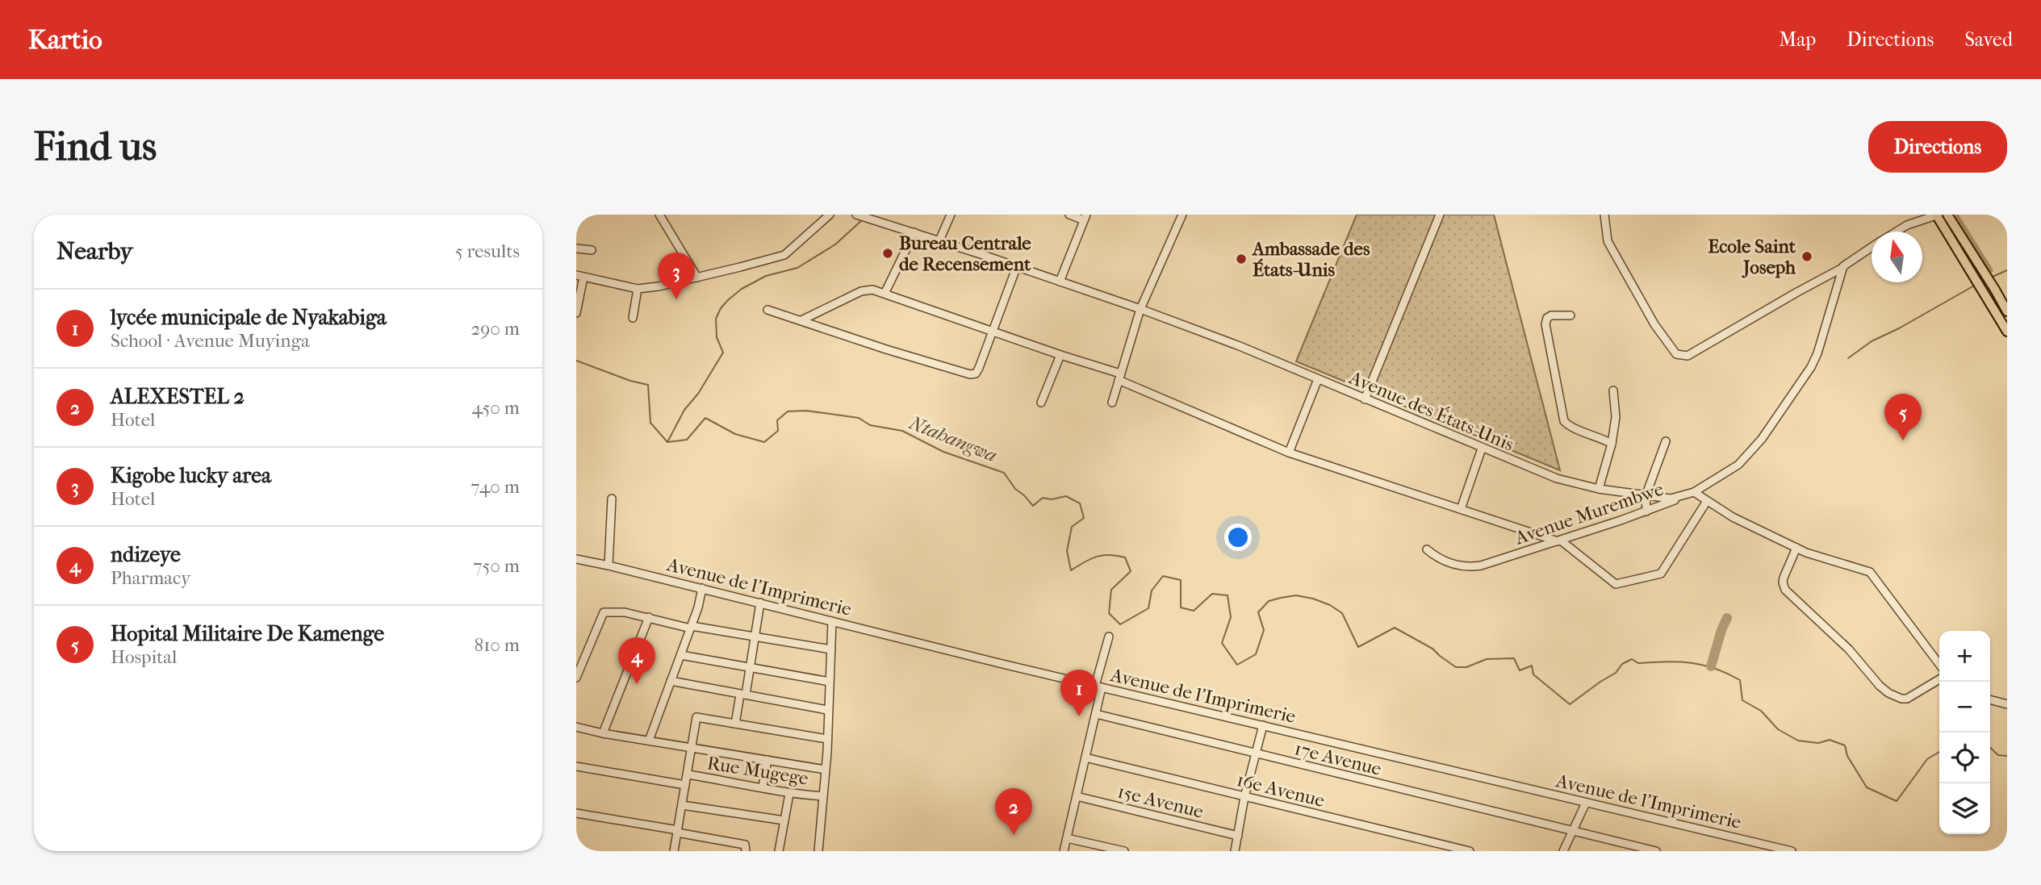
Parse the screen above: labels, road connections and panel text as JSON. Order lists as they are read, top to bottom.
{
  "streets": {
    "street": [
      "Avenue des États-Unis",
      "Avenue Murembwe",
      "Avenue de l'Imprimerie",
      "17e Avenue",
      "Rue Mugege",
      "16e Avenue",
      "15e Avenue"
    ]
  },
  "crossings": [
    ["Avenue des États-Unis", "Avenue Murembwe"]
  ],
  "water": ["Ntahangwa"],
  "places": ["Bureau Centrale de Recensement", "Ecole Saint Joseph", "Ambassade des États-Unis"],
  "north": "top",
  "page": {
    "header": "Kartio",
    "nav": ["Map", "Directions", "Saved"],
    "buttons": "Directions",
    "title": "Find us",
    "heading": ["Nearby", "5 results"],
    "pins": [
      "3",
      "5",
      "4",
      "1",
      "2"
    ],
    "list": [
      {
        "mark": "1",
        "name": "lycée municipale de Nyakabiga",
        "note": "School · Avenue Muyinga",
        "value": "290 m"
      },
      {
        "mark": "2",
        "name": "ALEXESTEL 2",
        "note": "Hotel",
        "value": "450 m"
      },
      {
        "mark": "3",
        "name": "Kigobe lucky area",
        "note": "Hotel",
        "value": "740 m"
      },
      {
        "mark": "4",
        "name": "ndizeye",
        "note": "Pharmacy",
        "value": "750 m"
      },
      {
        "mark": "5",
        "name": "Hopital Militaire De Kamenge",
        "note": "Hospital",
        "value": "810 m"
      }
    ],
    "map_buttons": ["+", "−"]
  }
}
